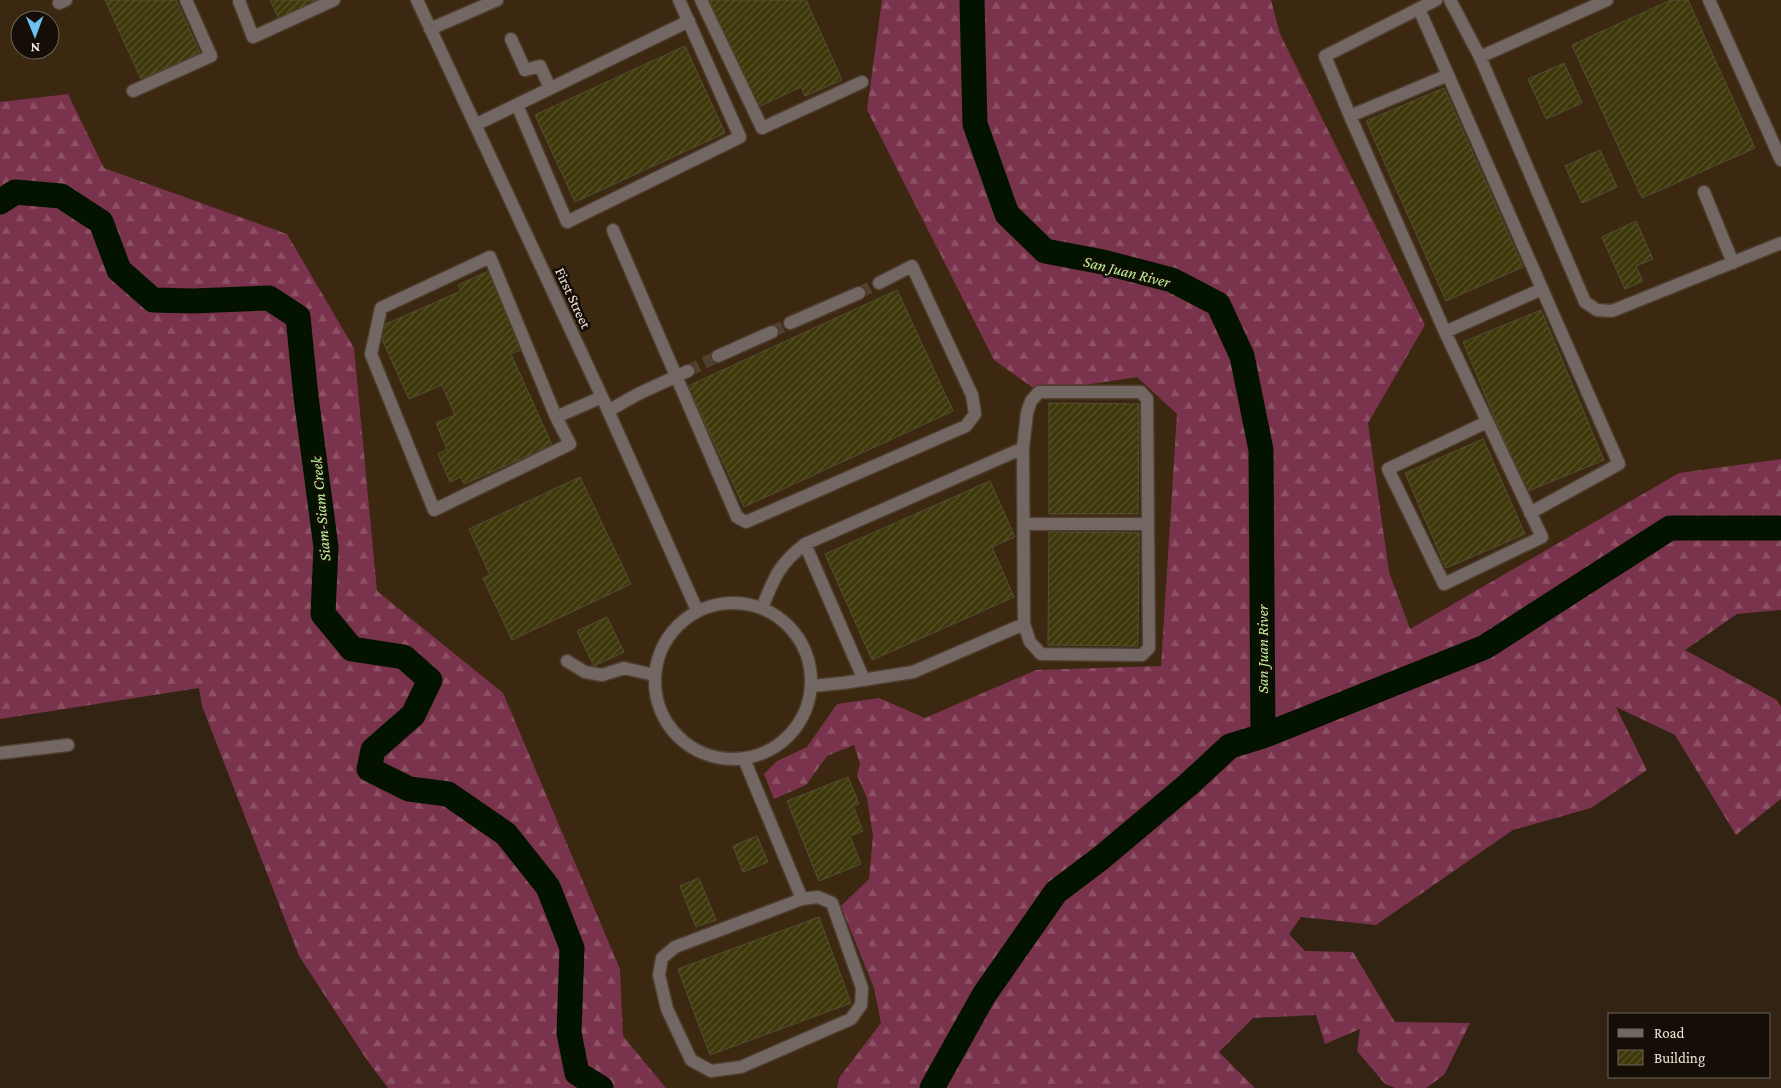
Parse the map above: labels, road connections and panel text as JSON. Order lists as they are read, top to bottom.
{
  "streets": {
    "street": ["First Street"]
  },
  "water": ["San Juan River", "Siam-Siam Creek"],
  "legend": ["Road", "Building"],
  "north": "bottom"
}
